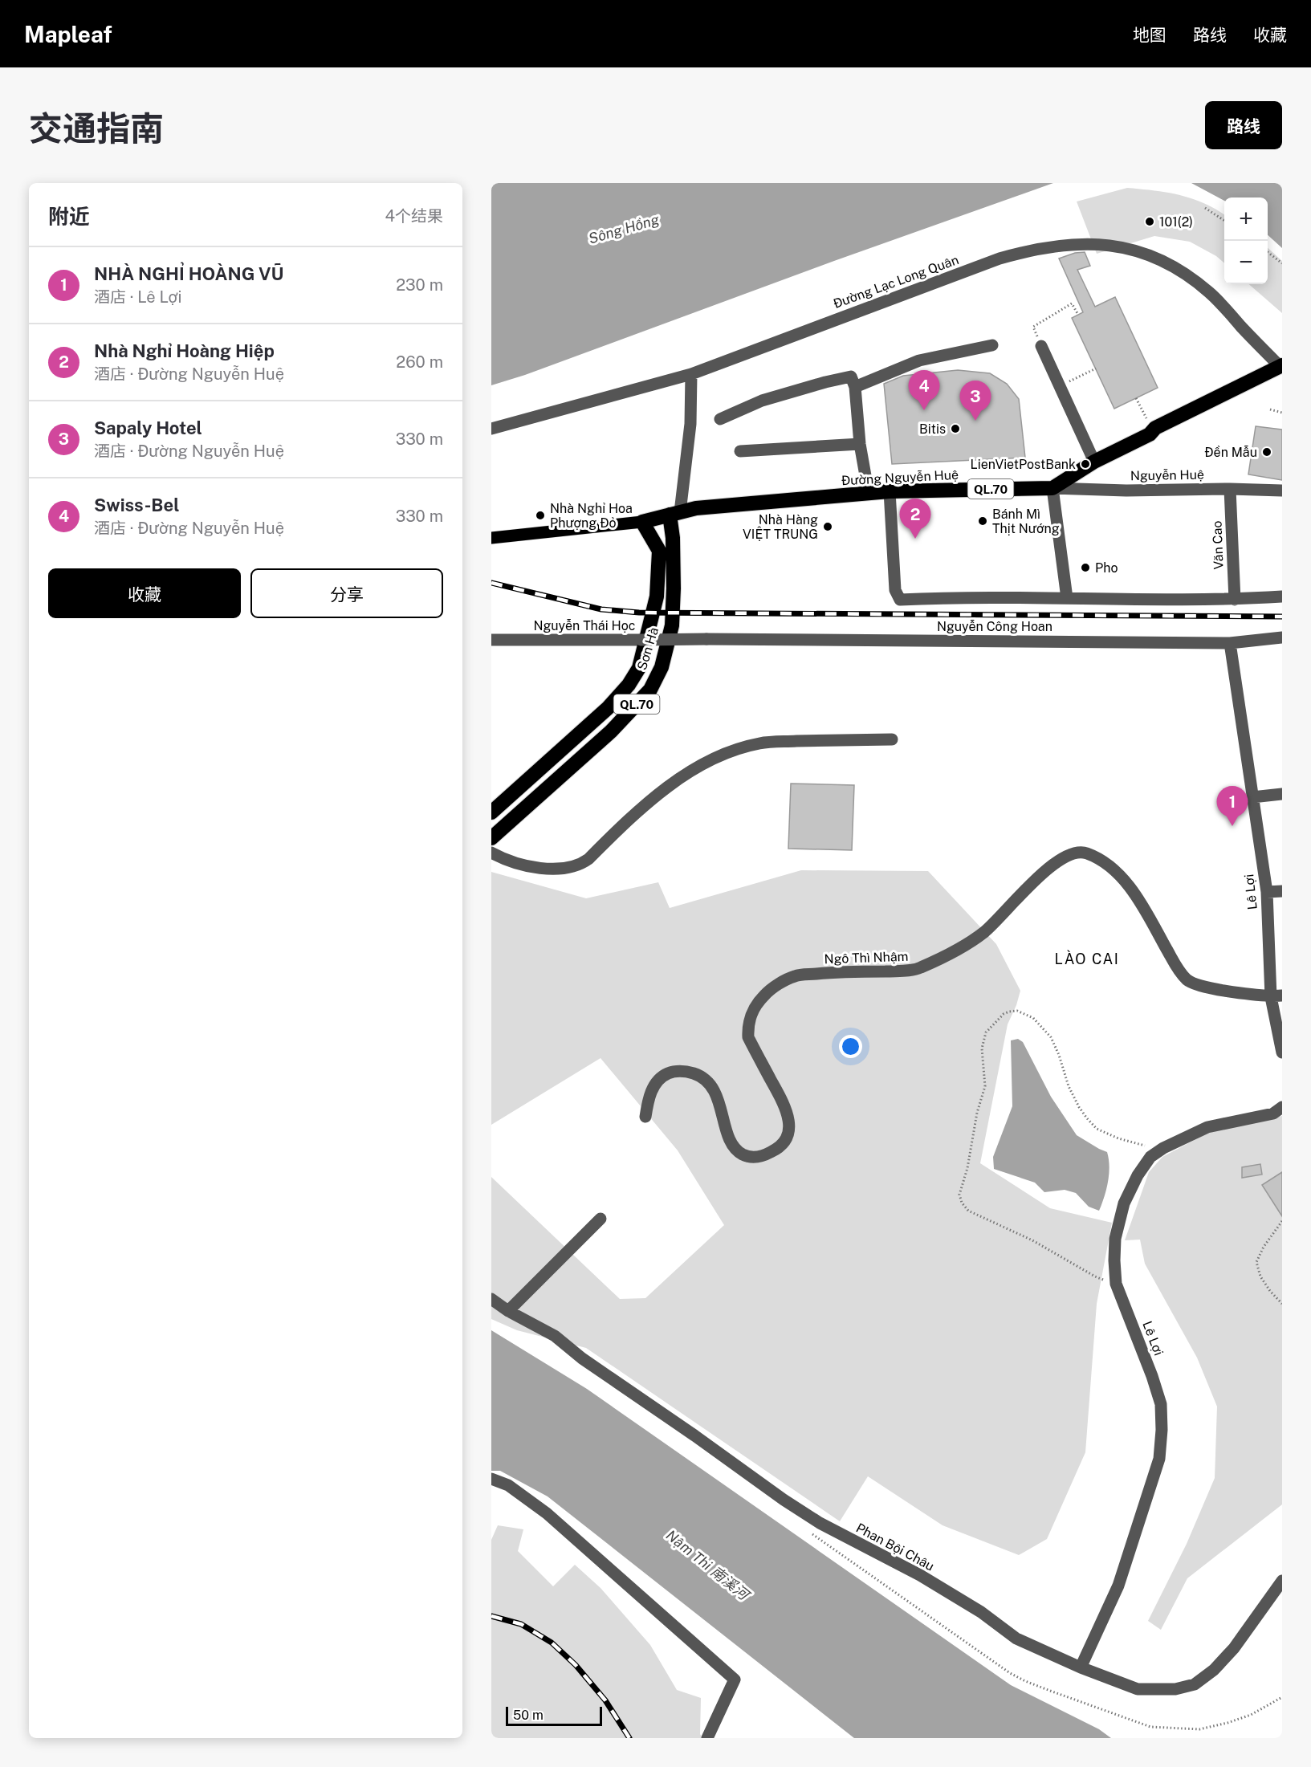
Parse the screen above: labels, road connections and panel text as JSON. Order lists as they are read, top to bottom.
{
  "streets": {
    "highway": ["Đường Nguyễn Huệ", "QL.70", "Sơn Hà"],
    "street": [
      "Đường Lạc Long Quân",
      "Nguyễn Huệ",
      "Văn Cao",
      "Nguyễn Thái Học",
      "Nguyễn Công Hoan",
      "Lê Lợi",
      "Ngô Thì Nhậm",
      "Phan Bội Châu"
    ]
  },
  "crossings": [
    ["Nguyễn Huệ", "Đường Nguyễn Huệ"],
    ["Nguyễn Huệ", "Văn Cao"],
    ["Đường Nguyễn Huệ", "Sơn Hà"],
    ["Nguyễn Thái Học", "Nguyễn Công Hoan"],
    ["Nguyễn Công Hoan", "Lê Lợi"],
    ["Lê Lợi", "Ngô Thì Nhậm"],
    ["Lê Lợi", "Phan Bội Châu"]
  ],
  "districts": ["LÀO CAI"],
  "water": ["Sông Hồng", "Nậm Thi 南溪河"],
  "places": [
    "101(2)",
    "Bitis",
    "Đền Mẫu",
    "LienVietPostBank",
    "Nhà Nghỉ Hoa Phượng Đỏ",
    "Bánh Mì Thịt Nướng",
    "Nhà Hàng VIỆT TRUNG",
    "Pho"
  ],
  "scale_bar": "50 m",
  "page": {
    "header": "Mapleaf",
    "nav": ["地图", "路线", "收藏"],
    "title": "交通指南",
    "buttons": [
      "路线",
      ["收藏", "分享"]
    ],
    "heading": ["附近", "4个结果"],
    "map_buttons": ["+", "−"],
    "list": [
      {
        "mark": "1",
        "name": "NHÀ NGHỈ HOÀNG VŨ",
        "note": "酒店 · Lê Lợi",
        "value": "230 m"
      },
      {
        "mark": "2",
        "name": "Nhà Nghỉ Hoàng Hiệp",
        "note": "酒店 · Đường Nguyễn Huệ",
        "value": "260 m"
      },
      {
        "mark": "3",
        "name": "Sapaly Hotel",
        "note": "酒店 · Đường Nguyễn Huệ",
        "value": "330 m"
      },
      {
        "mark": "4",
        "name": "Swiss-Bel",
        "note": "酒店 · Đường Nguyễn Huệ",
        "value": "330 m"
      }
    ],
    "pins": [
      "4",
      "3",
      "2",
      "1"
    ],
    "scale": "50 m"
  }
}
